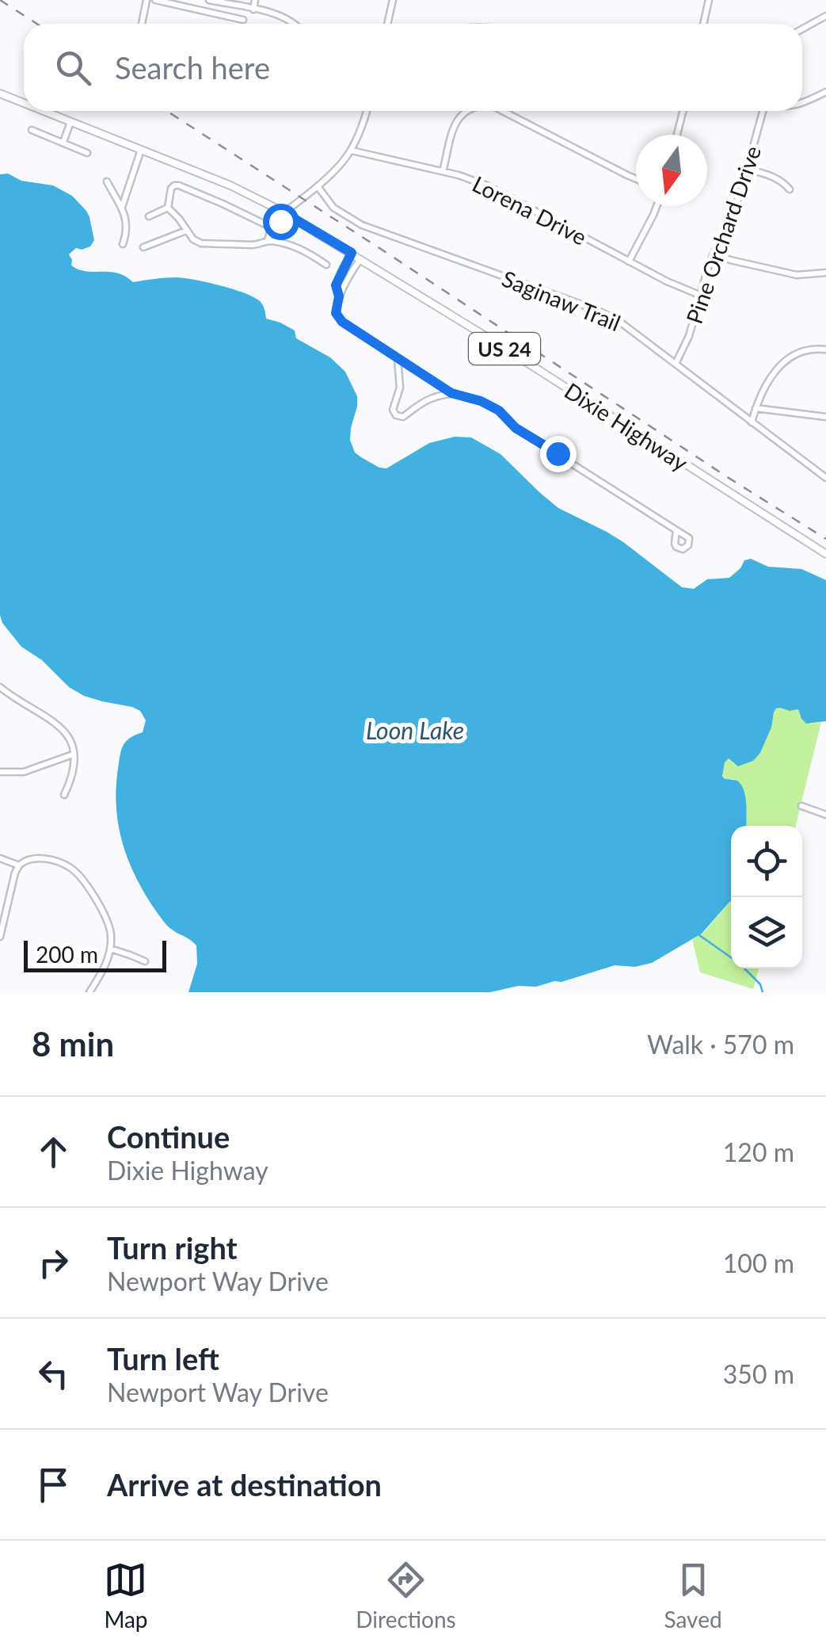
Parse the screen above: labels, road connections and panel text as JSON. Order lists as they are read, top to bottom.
{
  "streets": {
    "main road": ["US 24", "Dixie Highway"],
    "street": ["Lorena Drive", "Pine Orchard Drive", "Saginaw Trail"]
  },
  "crossings": [
    ["Lorena Drive", "Pine Orchard Drive"],
    ["Pine Orchard Drive", "Saginaw Trail"]
  ],
  "water": ["Loon Lake"],
  "scale_bar": "200 m",
  "north": "bottom",
  "page": {
    "search": "Search here",
    "scale": "200 m",
    "heading": ["8 min", "Walk · 570 m"],
    "list": [
      ["Continue", "Dixie Highway", "120 m"],
      ["Turn right", "Newport Way Drive", "100 m"],
      ["Turn left", "Newport Way Drive", "350 m"],
      "Arrive at destination"
    ],
    "nav": ["Map", "Directions", "Saved"]
  }
}
